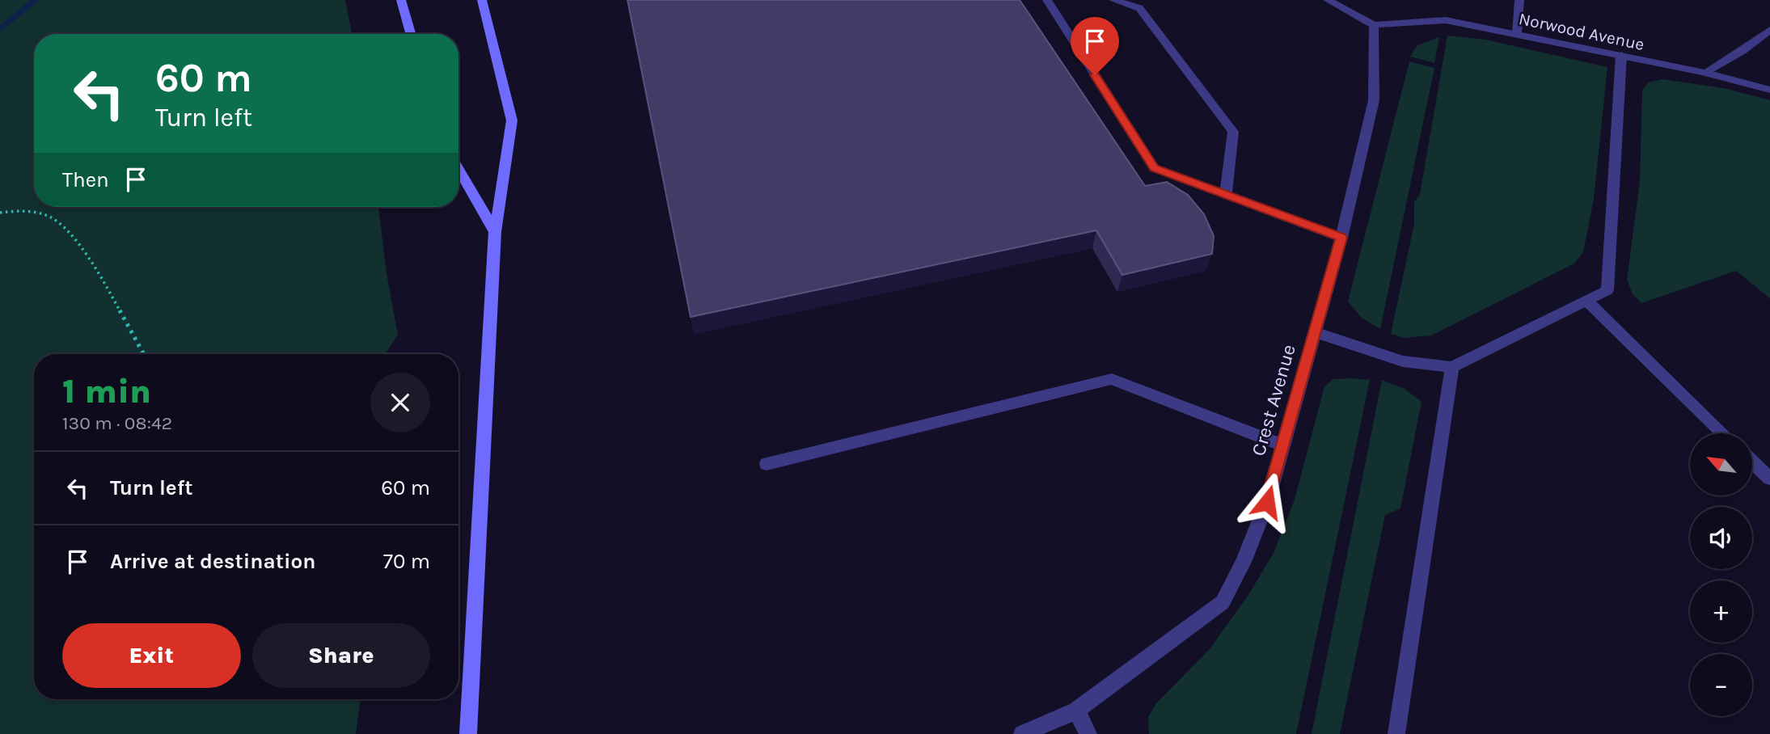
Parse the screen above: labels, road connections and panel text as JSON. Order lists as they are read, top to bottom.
{
  "streets": {
    "street": ["Norwood Avenue", "Crest Avenue"]
  },
  "crossings": [
    ["Norwood Avenue", "Crest Avenue"]
  ],
  "north": "top left",
  "page": {
    "turn": ["60 m", "Turn left"],
    "then": "Then",
    "heading": ["1 min", "130 m · 08:42"],
    "map_buttons": ["+", "−"],
    "list": [
      {
        "name": "Turn left",
        "value": "60 m"
      },
      {
        "name": "Arrive at destination",
        "value": "70 m"
      }
    ],
    "buttons": ["Exit", "Share"]
  }
}
